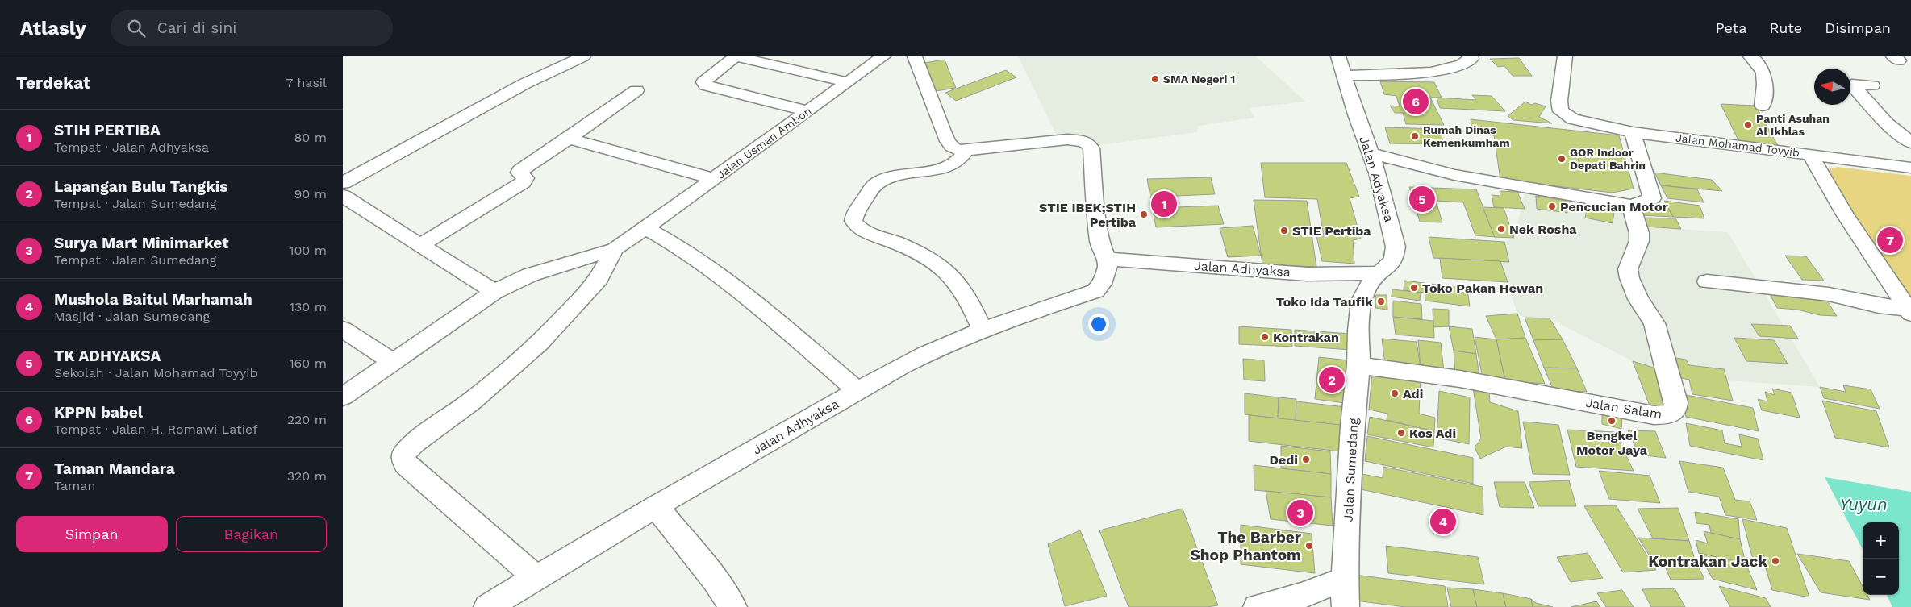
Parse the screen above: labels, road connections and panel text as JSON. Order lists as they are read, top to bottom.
{
  "streets": {
    "street": [
      "Jalan Usman Ambon",
      "Jalan Mohamad Toyyib",
      "Jalan Adyaksa",
      "Jalan Adhyaksa",
      "Jalan Salam",
      "Jalan Sumedang"
    ]
  },
  "crossings": [
    ["Jalan Adyaksa", "Jalan Adhyaksa"],
    ["Jalan Adyaksa", "Jalan Sumedang"],
    ["Jalan Adhyaksa", "Jalan Sumedang"],
    ["Jalan Salam", "Jalan Sumedang"]
  ],
  "water": ["Yuyun"],
  "places": [
    "SMA Negeri 1",
    "Panti Asuhan Al Ikhlas",
    "Rumah Dinas Kemenkumham",
    "GOR Indoor Depati Bahrin",
    "Pencucian Motor",
    "STIE IBEK;STIH Pertiba",
    "Nek Rosha",
    "STIE Pertiba",
    "Toko Pakan Hewan",
    "Toko Ida Taufik",
    "Kontrakan",
    "Adi",
    "Bengkel Motor Jaya",
    "Kos Adi",
    "Dedi",
    "The Barber Shop Phantom",
    "Kontrakan Jack"
  ],
  "north": "left",
  "page": {
    "header": "Atlasly",
    "search": "Cari di sini",
    "nav": ["Peta", "Rute", "Disimpan"],
    "heading": ["Terdekat", "7 hasil"],
    "pins": [
      "6",
      "5",
      "1",
      "7",
      "2",
      "3",
      "4"
    ],
    "list": [
      {
        "mark": "1",
        "name": "STIH PERTIBA",
        "note": "Tempat · Jalan Adhyaksa",
        "value": "80 m"
      },
      {
        "mark": "2",
        "name": "Lapangan Bulu Tangkis",
        "note": "Tempat · Jalan Sumedang",
        "value": "90 m"
      },
      {
        "mark": "3",
        "name": "Surya Mart Minimarket",
        "note": "Tempat · Jalan Sumedang",
        "value": "100 m"
      },
      {
        "mark": "4",
        "name": "Mushola Baitul Marhamah",
        "note": "Masjid · Jalan Sumedang",
        "value": "130 m"
      },
      {
        "mark": "5",
        "name": "TK ADHYAKSA",
        "note": "Sekolah · Jalan Mohamad Toyyib",
        "value": "160 m"
      },
      {
        "mark": "6",
        "name": "KPPN babel",
        "note": "Tempat · Jalan H. Romawi Latief",
        "value": "220 m"
      },
      {
        "mark": "7",
        "name": "Taman Mandara",
        "note": "Taman",
        "value": "320 m"
      }
    ],
    "buttons": ["Simpan", "Bagikan"],
    "map_buttons": ["+", "−"]
  }
}
